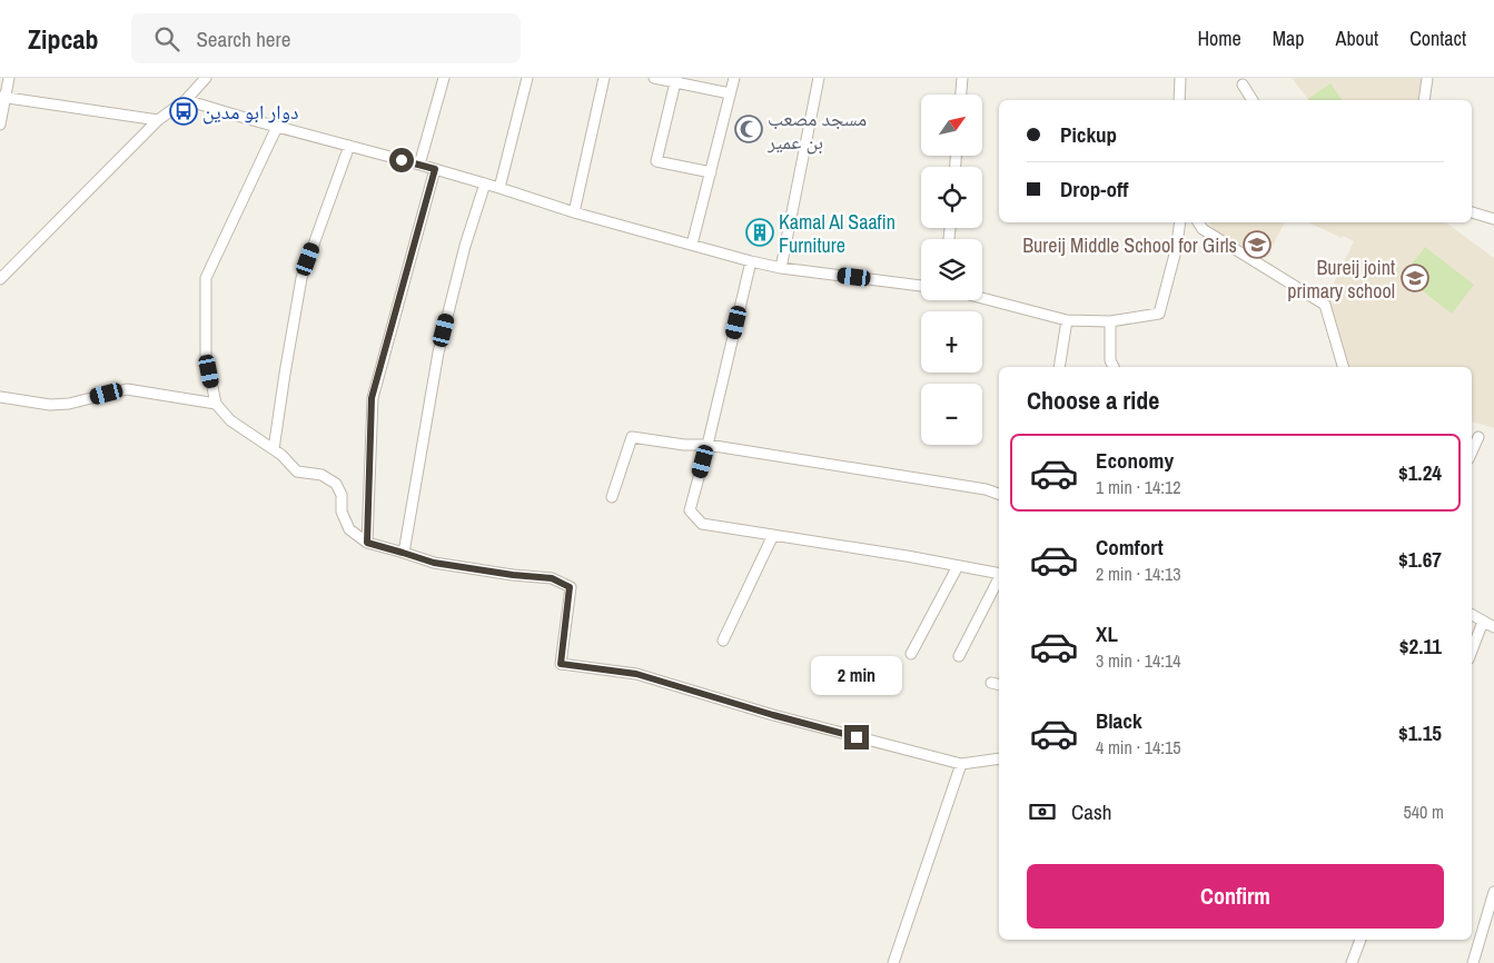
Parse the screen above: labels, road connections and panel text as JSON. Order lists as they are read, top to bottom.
{
  "places": {
    "bus stop": ["دوار ابو مدين"],
    "mosque": ["مسجد مصعب بن عمير"],
    "building": ["Kamal Al Saafin Furniture"],
    "school or university": ["Bureij Middle School for Girls", "Bureij joint primary school"]
  },
  "north": "top right",
  "page": {
    "header": "Zipcab",
    "search": "Search here",
    "nav": [
      "Home",
      "Map",
      "About",
      "Contact"
    ],
    "map_buttons": ["+", "−"],
    "banner": ["Pickup", "Drop-off"],
    "heading": "Choose a ride",
    "list": [
      {
        "name": "Economy",
        "note": "1 min · 14:12",
        "value": "$1.24"
      },
      {
        "name": "Comfort",
        "note": "2 min · 14:13",
        "value": "$1.67"
      },
      {
        "name": "XL",
        "note": "3 min · 14:14",
        "value": "$2.11"
      },
      {
        "name": "Black",
        "note": "4 min · 14:15",
        "value": "$1.15"
      }
    ],
    "bubble": "2 min",
    "pay": ["Cash", "540 m"],
    "buttons": "Confirm"
  }
}
